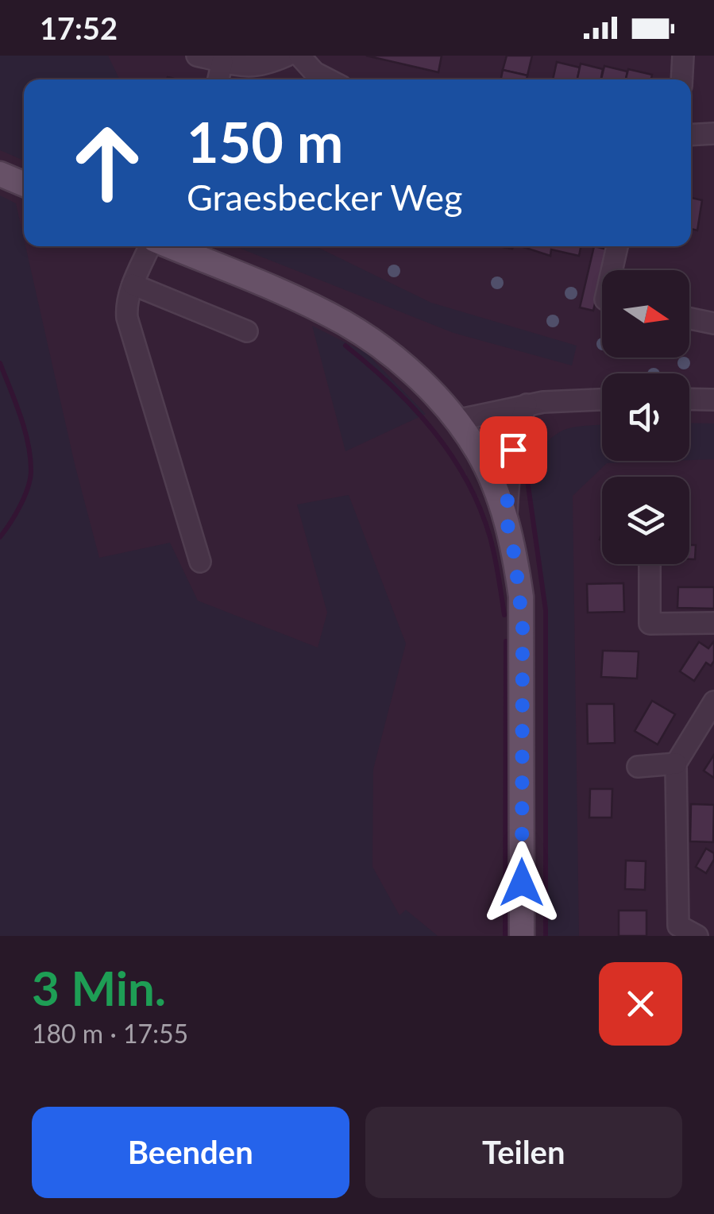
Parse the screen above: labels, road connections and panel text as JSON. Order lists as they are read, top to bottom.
{
  "north": "right",
  "page": {
    "status": "17:52",
    "turn": ["150 m", "Graesbecker Weg"],
    "heading": ["3 Min.", "180 m · 17:55"],
    "buttons": ["Beenden", "Teilen"]
  }
}
